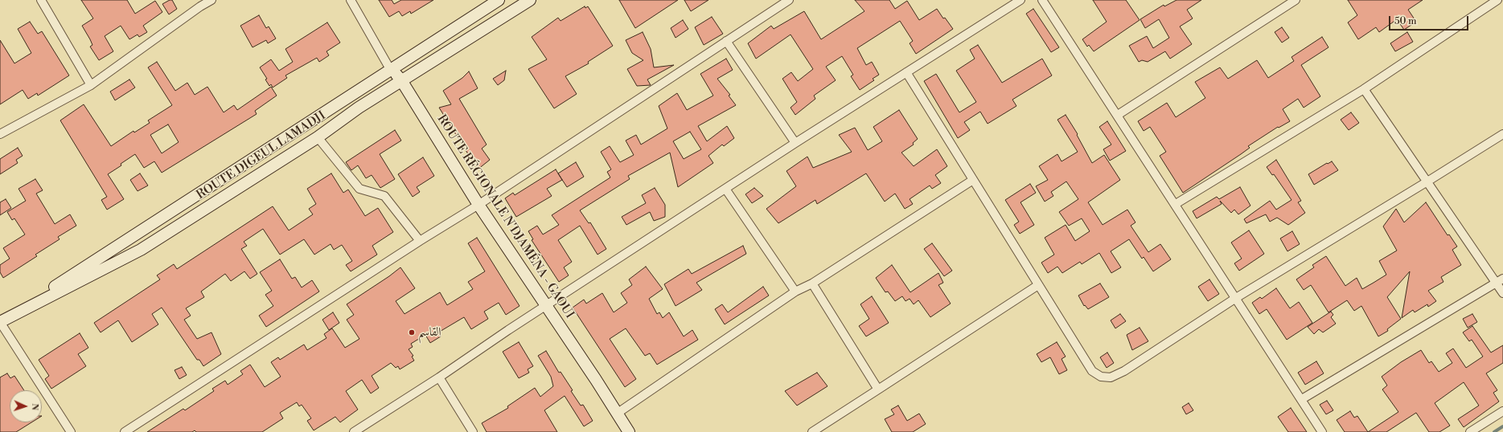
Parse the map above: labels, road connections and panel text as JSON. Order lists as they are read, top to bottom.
{
  "streets": {
    "main road": ["ROUTE DIGEUL LAMADJI", "ROUTE RÉGIONALE N'DJAMÉNA - GAOUI"]
  },
  "crossings": [
    ["ROUTE DIGEUL LAMADJI", "ROUTE RÉGIONALE N'DJAMÉNA - GAOUI"]
  ],
  "places": ["القاسم"],
  "scale_bar": "50 m",
  "north": "right"
}
